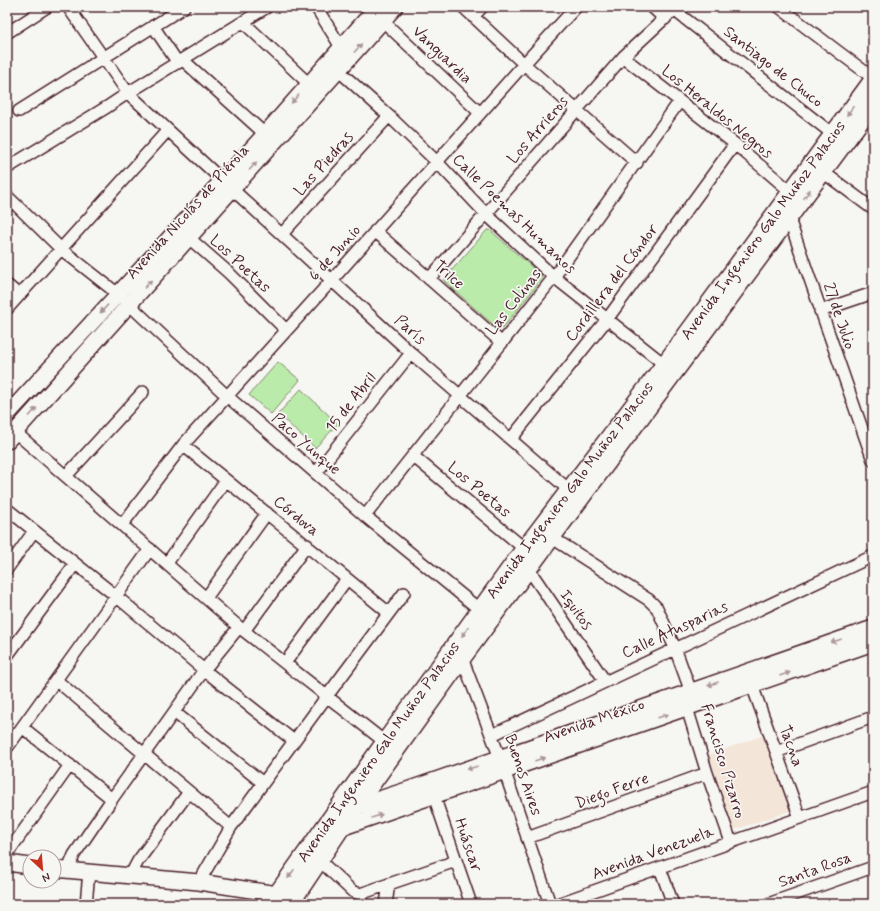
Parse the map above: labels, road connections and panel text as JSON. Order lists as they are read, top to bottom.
{
  "streets": {
    "main road": ["Avenida Ingeniero Galo Muñoz Palacios"],
    "street": [
      "Vanguardia",
      "Santiago de Chuco",
      "Los Heraldos Negros",
      "Los Arrieros",
      "Las Piedras",
      "Avenida Nicolás de Piérola",
      "Calle Poemas Humanos",
      "6 de Junio",
      "Los Poetas",
      "Trilce",
      "Cordillera del Cóndor",
      "Las Colinas",
      "27 de Julio",
      "París",
      "15 de Abril",
      "Paco Yunque",
      "Córdova",
      "Iquitos",
      "Calle Atusparias",
      "Avenida México",
      "Tacna",
      "Francisco Pizarro",
      "Buenos Aires",
      "Diego Ferre",
      "Huáscar",
      "Avenida Venezuela",
      "Santa Rosa"
    ]
  },
  "crossings": [
    ["Vanguardia", "Avenida Nicolás de Piérola"],
    ["Vanguardia", "6 de Junio"],
    ["Santiago de Chuco", "Los Arrieros"],
    ["Santiago de Chuco", "Avenida Ingeniero Galo Muñoz Palacios"],
    ["Los Heraldos Negros", "Los Arrieros"],
    ["Los Heraldos Negros", "Avenida Ingeniero Galo Muñoz Palacios"],
    ["Los Heraldos Negros", "Cordillera del Cóndor"],
    ["Los Heraldos Negros", "Las Colinas"],
    ["Los Arrieros", "Calle Poemas Humanos"],
    ["Los Arrieros", "Trilce"],
    ["Las Piedras", "Calle Poemas Humanos"],
    ["Las Piedras", "París"],
    ["Avenida Nicolás de Piérola", "Calle Poemas Humanos"],
    ["Avenida Nicolás de Piérola", "Los Poetas"],
    ["Avenida Nicolás de Piérola", "París"],
    ["Avenida Nicolás de Piérola", "Paco Yunque"],
    ["Calle Poemas Humanos", "Avenida Ingeniero Galo Muñoz Palacios"],
    ["Calle Poemas Humanos", "6 de Junio"],
    ["Calle Poemas Humanos", "Cordillera del Cóndor"],
    ["Calle Poemas Humanos", "Las Colinas"],
    ["Avenida Ingeniero Galo Muñoz Palacios", "Los Poetas"],
    ["Avenida Ingeniero Galo Muñoz Palacios", "27 de Julio"],
    ["Avenida Ingeniero Galo Muñoz Palacios", "París"],
    ["Avenida Ingeniero Galo Muñoz Palacios", "Paco Yunque"],
    ["Avenida Ingeniero Galo Muñoz Palacios", "Iquitos"],
    ["Avenida Ingeniero Galo Muñoz Palacios", "Avenida México"],
    ["Avenida Ingeniero Galo Muñoz Palacios", "Francisco Pizarro"],
    ["Avenida Ingeniero Galo Muñoz Palacios", "Buenos Aires"],
    ["6 de Junio", "Los Poetas"],
    ["6 de Junio", "Trilce"],
    ["6 de Junio", "París"],
    ["6 de Junio", "Paco Yunque"],
    ["6 de Junio", "Córdova"],
    ["Los Poetas", "Las Colinas"],
    ["Los Poetas", "Iquitos"],
    ["Trilce", "Las Colinas"],
    ["Cordillera del Cóndor", "París"],
    ["Las Colinas", "París"],
    ["Las Colinas", "Paco Yunque"],
    ["París", "15 de Abril"],
    ["15 de Abril", "Paco Yunque"],
    ["Iquitos", "Calle Atusparias"],
    ["Calle Atusparias", "Francisco Pizarro"],
    ["Calle Atusparias", "Buenos Aires"],
    ["Avenida México", "Tacna"],
    ["Avenida México", "Francisco Pizarro"],
    ["Avenida México", "Buenos Aires"],
    ["Avenida México", "Huáscar"],
    ["Tacna", "Avenida Venezuela"],
    ["Francisco Pizarro", "Diego Ferre"],
    ["Francisco Pizarro", "Avenida Venezuela"],
    ["Buenos Aires", "Diego Ferre"]
  ],
  "north": "bottom right"
}
